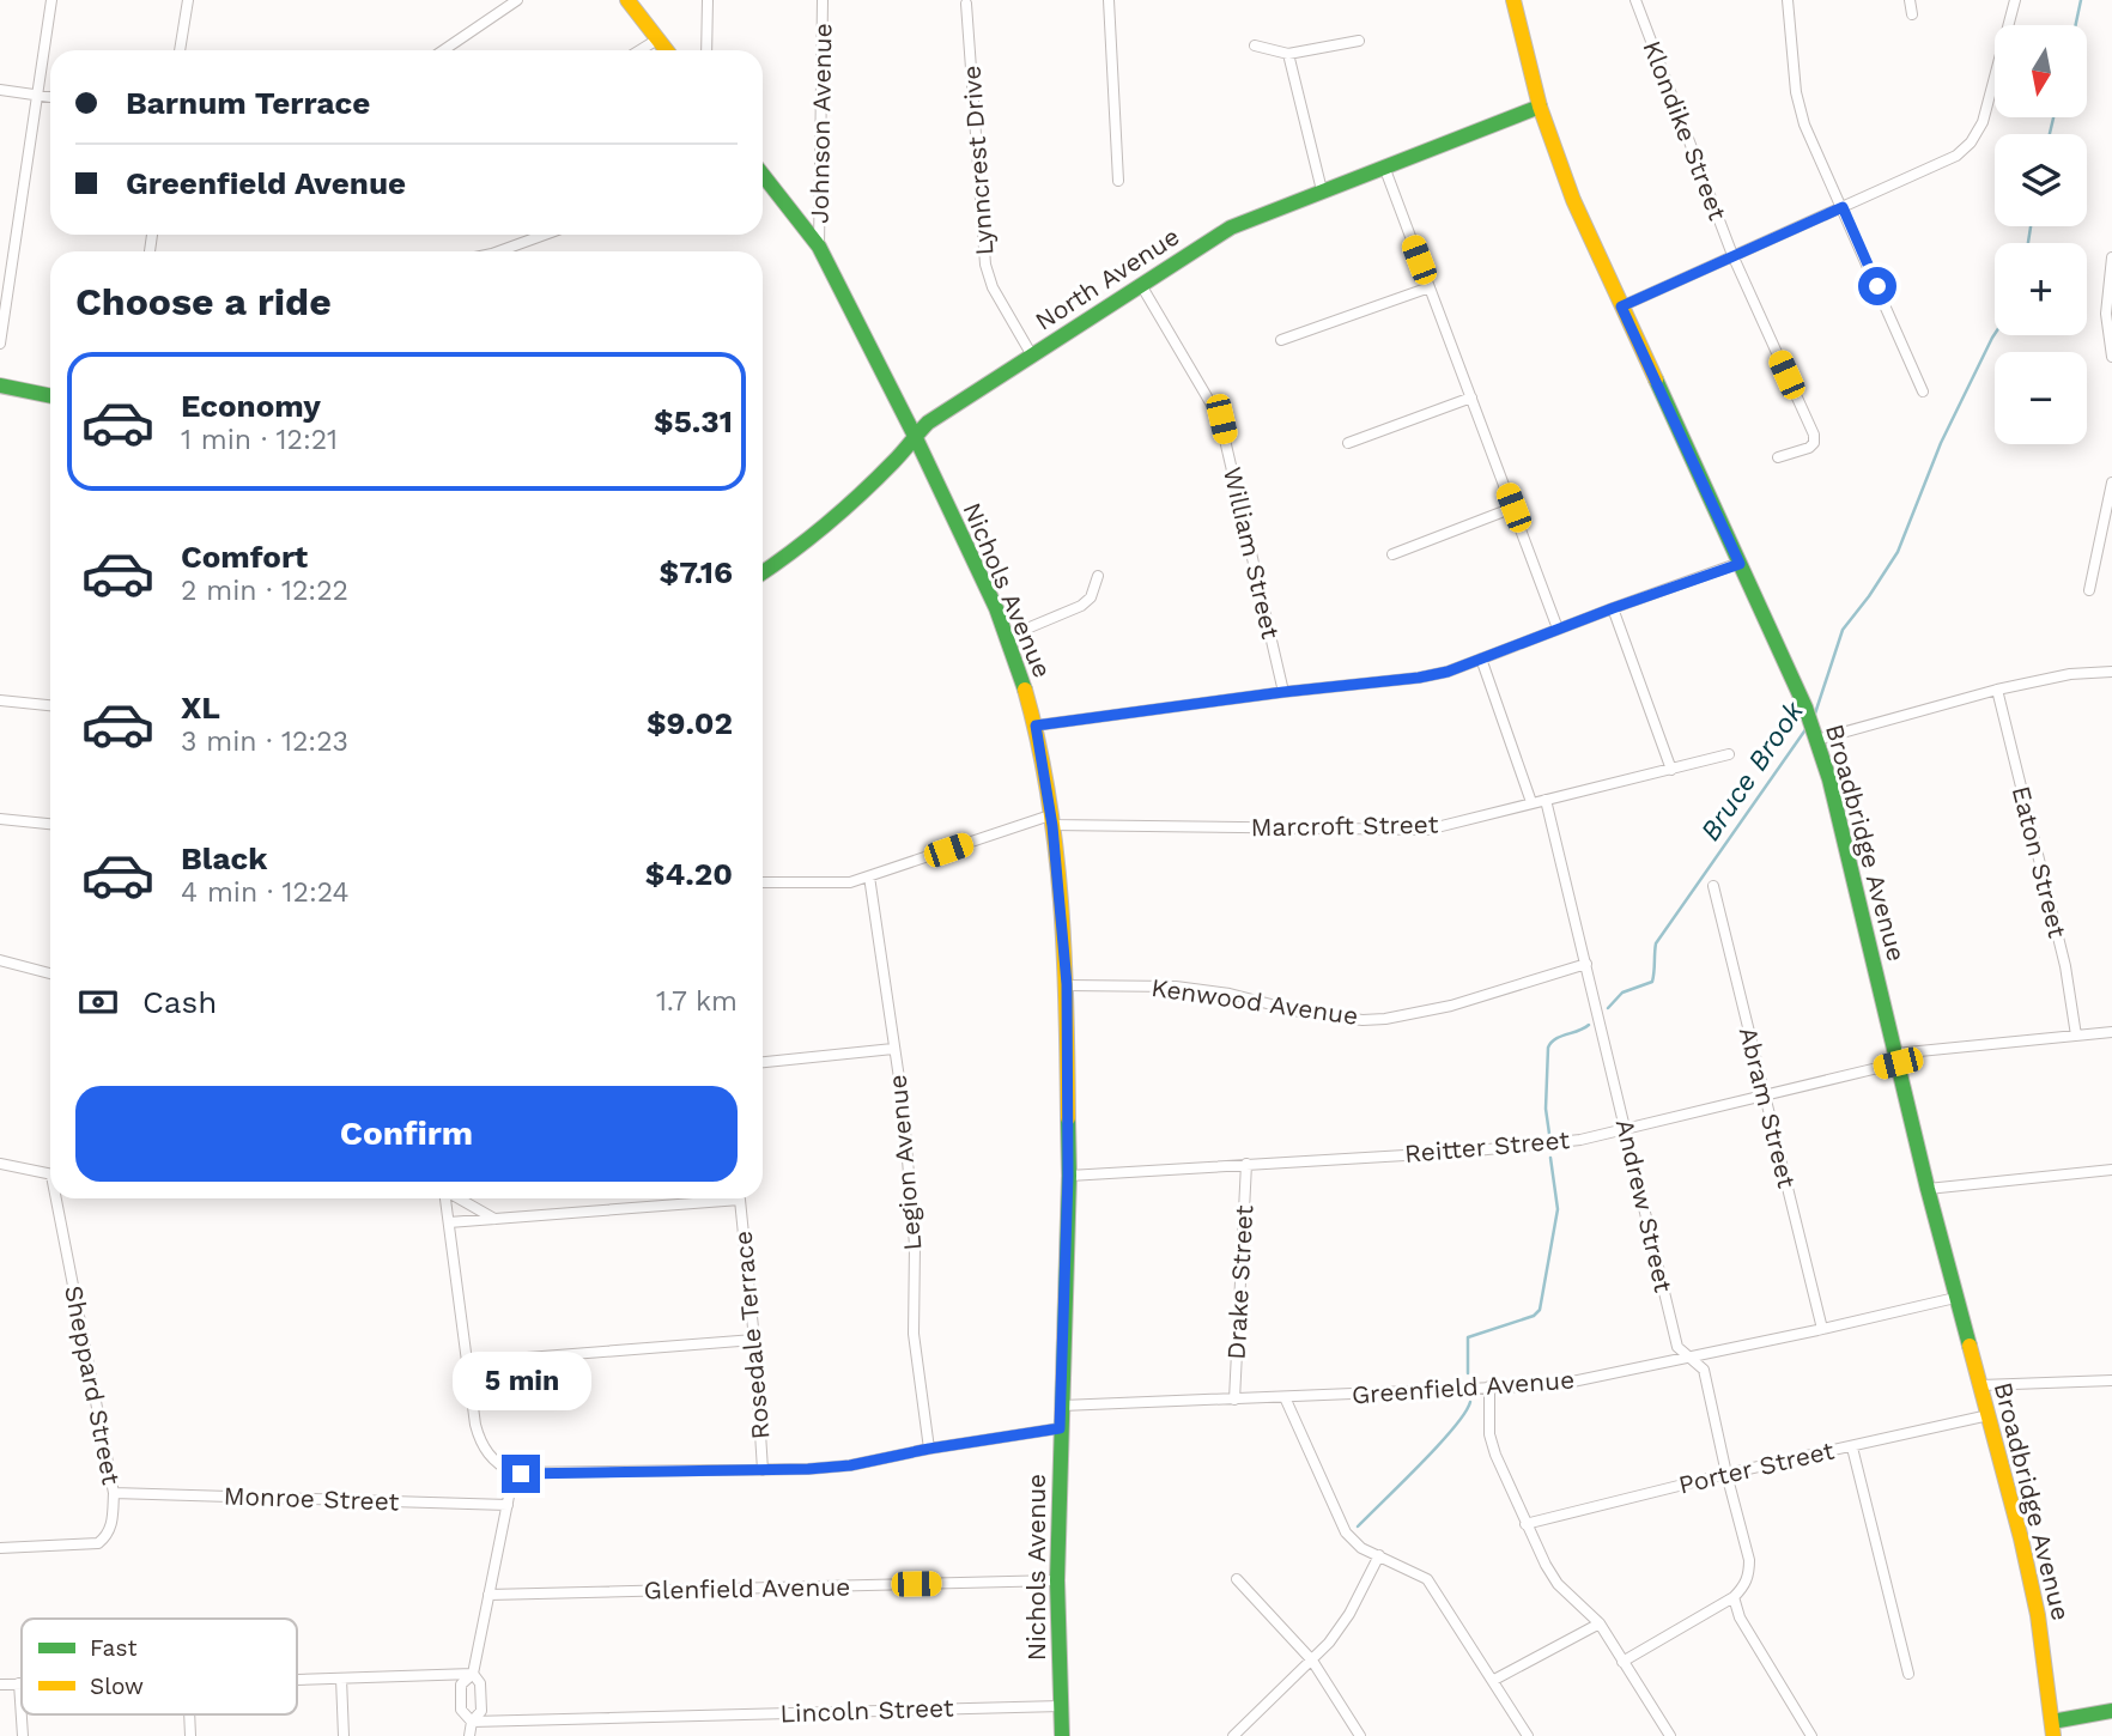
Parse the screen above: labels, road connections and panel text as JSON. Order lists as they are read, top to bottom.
{
  "streets": {
    "main road": ["North Avenue", "Nichols Avenue", "Broadbridge Avenue"],
    "street": [
      "Johnson Avenue",
      "Klondike Street",
      "Lynncrest Drive",
      "William Street",
      "Marcroft Street",
      "Eaton Street",
      "Kenwood Avenue",
      "Abram Street",
      "Reitter Street",
      "Legion Avenue",
      "Andrew Street",
      "Drake Street",
      "Rosedale Terrace",
      "Sheppard Street",
      "Greenfield Avenue",
      "Porter Street",
      "Monroe Street",
      "Glenfield Avenue",
      "Lincoln Street"
    ]
  },
  "crossings": [
    ["Johnson Avenue", "Nichols Avenue"],
    ["Lynncrest Drive", "North Avenue"],
    ["North Avenue", "William Street"],
    ["North Avenue", "Nichols Avenue"],
    ["North Avenue", "Broadbridge Avenue"],
    ["Nichols Avenue", "Marcroft Street"],
    ["Nichols Avenue", "Kenwood Avenue"],
    ["Nichols Avenue", "Reitter Street"],
    ["Nichols Avenue", "Greenfield Avenue"],
    ["Nichols Avenue", "Glenfield Avenue"],
    ["Nichols Avenue", "Lincoln Street"],
    ["Marcroft Street", "Legion Avenue"],
    ["Marcroft Street", "Andrew Street"],
    ["Broadbridge Avenue", "Reitter Street"],
    ["Broadbridge Avenue", "Greenfield Avenue"],
    ["Broadbridge Avenue", "Porter Street"],
    ["Eaton Street", "Reitter Street"],
    ["Kenwood Avenue", "Andrew Street"],
    ["Abram Street", "Reitter Street"],
    ["Abram Street", "Greenfield Avenue"],
    ["Reitter Street", "Andrew Street"],
    ["Reitter Street", "Drake Street"],
    ["Andrew Street", "Greenfield Avenue"],
    ["Andrew Street", "Porter Street"],
    ["Drake Street", "Greenfield Avenue"],
    ["Sheppard Street", "Monroe Street"]
  ],
  "water": ["Bruce Brook"],
  "legend": ["Fast", "Slow"],
  "north": "bottom",
  "page": {
    "map_buttons": ["+", "−"],
    "banner": ["Barnum Terrace", "Greenfield Avenue"],
    "heading": "Choose a ride",
    "list": [
      {
        "name": "Economy",
        "note": "1 min · 12:21",
        "value": "$5.31"
      },
      {
        "name": "Comfort",
        "note": "2 min · 12:22",
        "value": "$7.16"
      },
      {
        "name": "XL",
        "note": "3 min · 12:23",
        "value": "$9.02"
      },
      {
        "name": "Black",
        "note": "4 min · 12:24",
        "value": "$4.20"
      }
    ],
    "pay": ["Cash", "1.7 km"],
    "buttons": "Confirm",
    "bubble": "5 min"
  }
}
